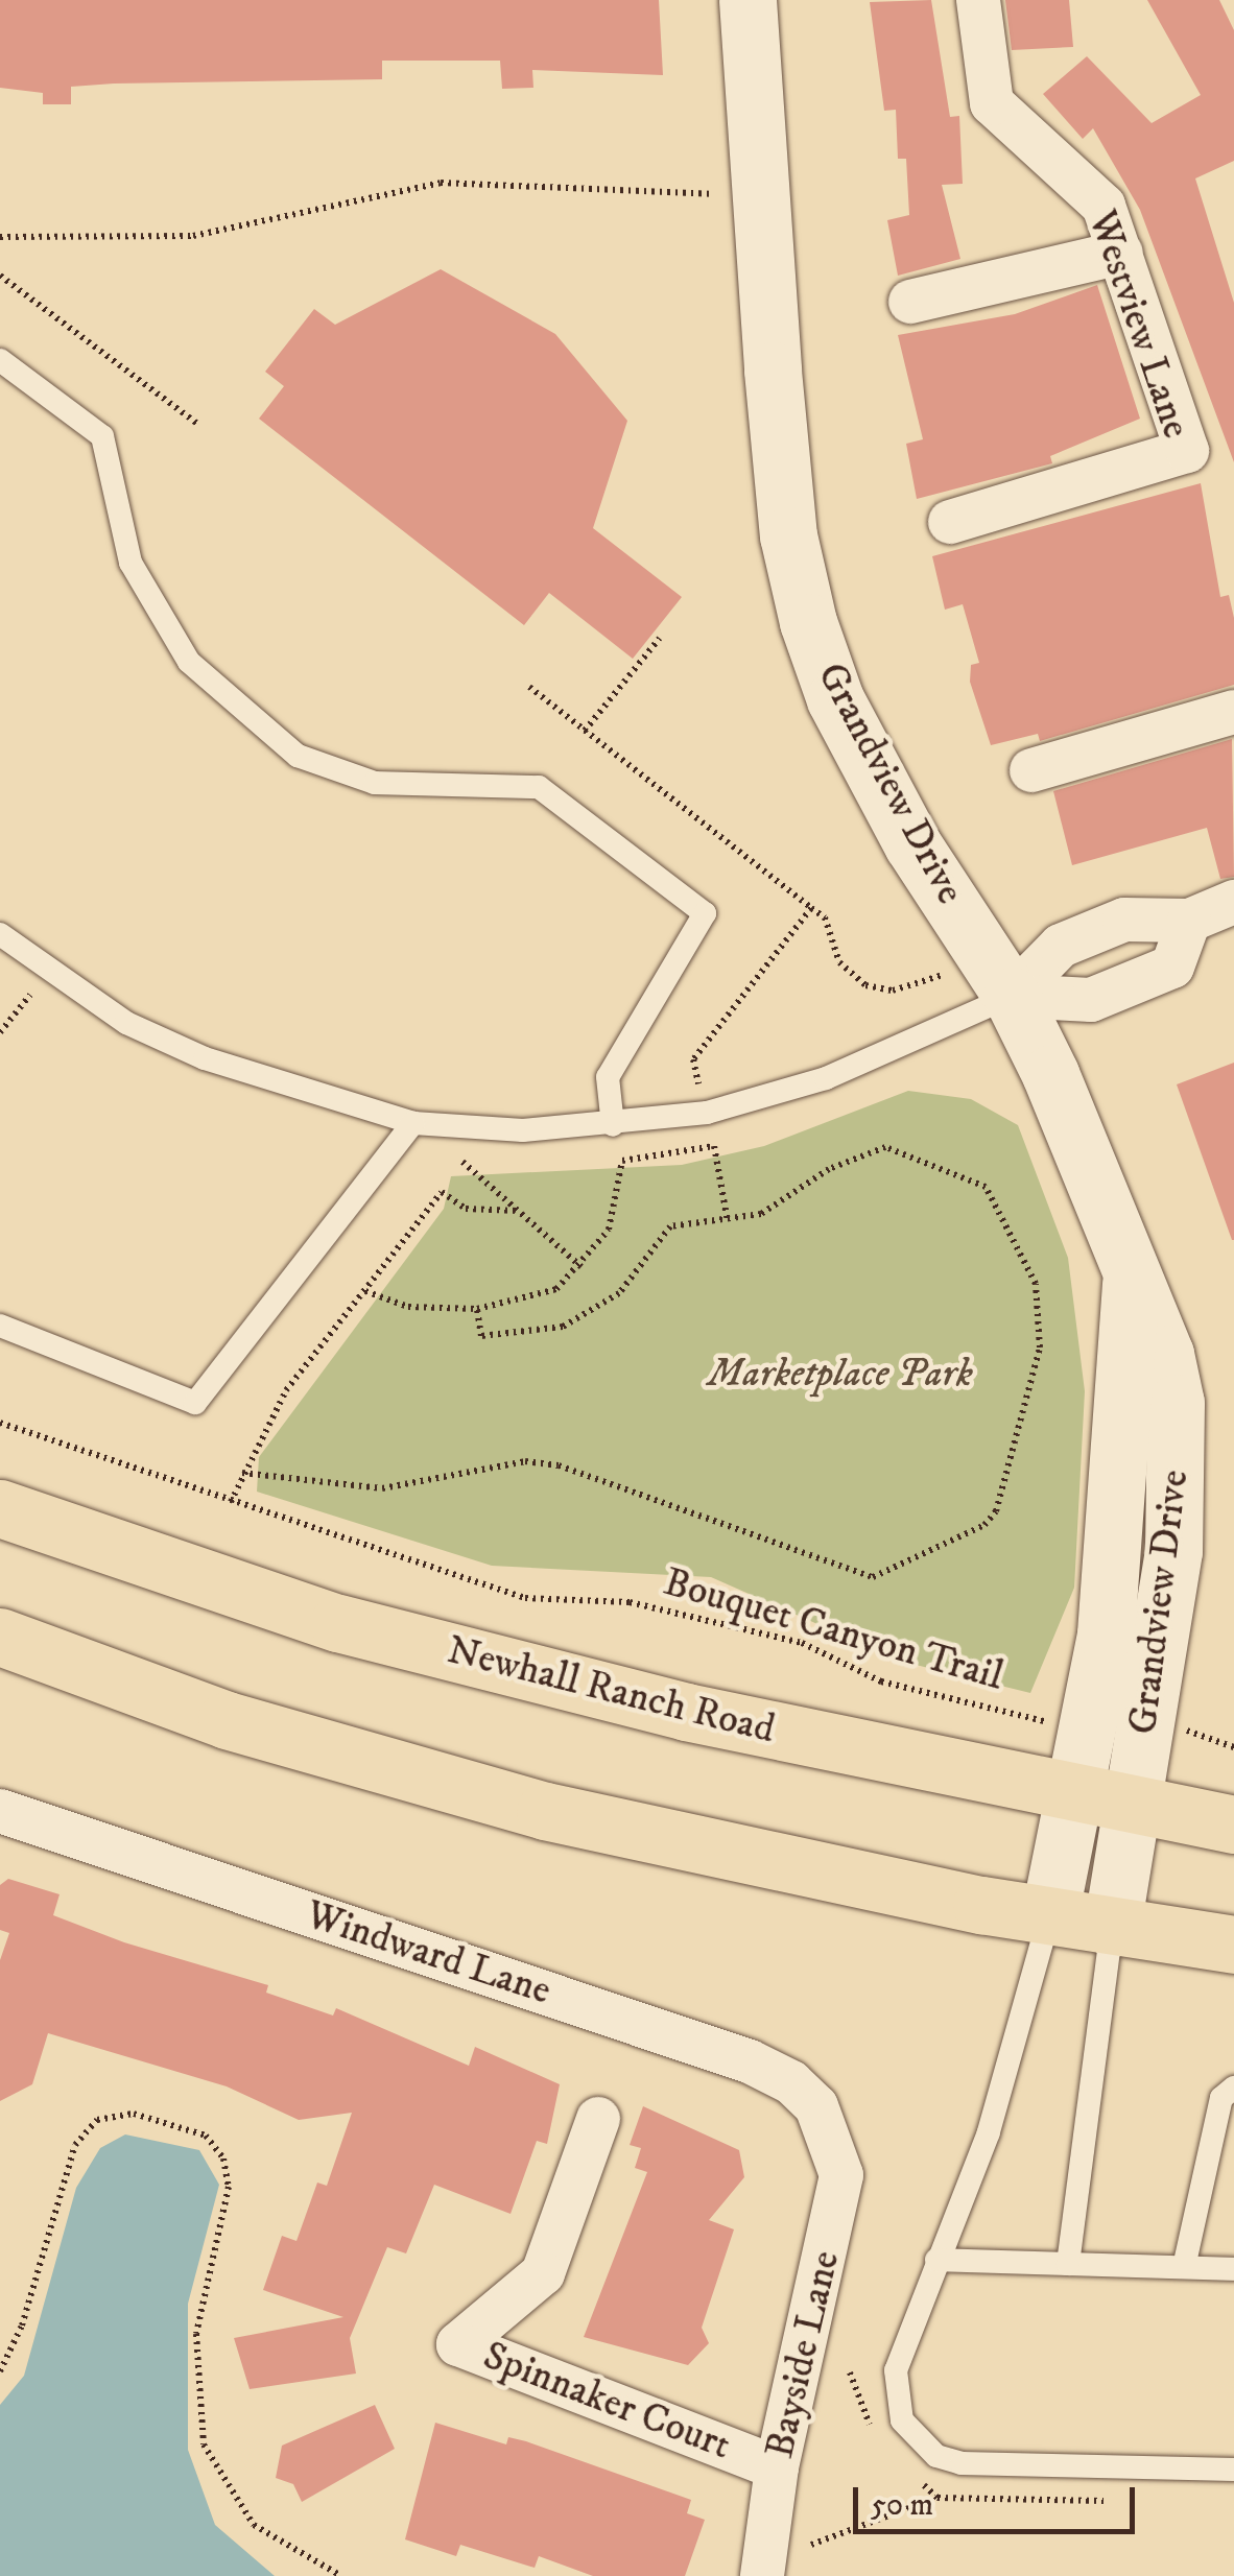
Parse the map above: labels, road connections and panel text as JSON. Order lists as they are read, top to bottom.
{
  "streets": {
    "main road": ["Newhall Ranch Road"],
    "street": [
      "Westview Lane",
      "Grandview Drive",
      "Windward Lane",
      "Bayside Lane",
      "Spinnaker Court"
    ],
    "path": ["Bouquet Canyon Trail"]
  },
  "crossings": [
    ["Grandview Drive", "Bouquet Canyon Trail"],
    ["Grandview Drive", "Newhall Ranch Road"],
    ["Windward Lane", "Bayside Lane"],
    ["Bayside Lane", "Spinnaker Court"]
  ],
  "parks": ["Marketplace Park"],
  "scale_bar": "50 m"
}
